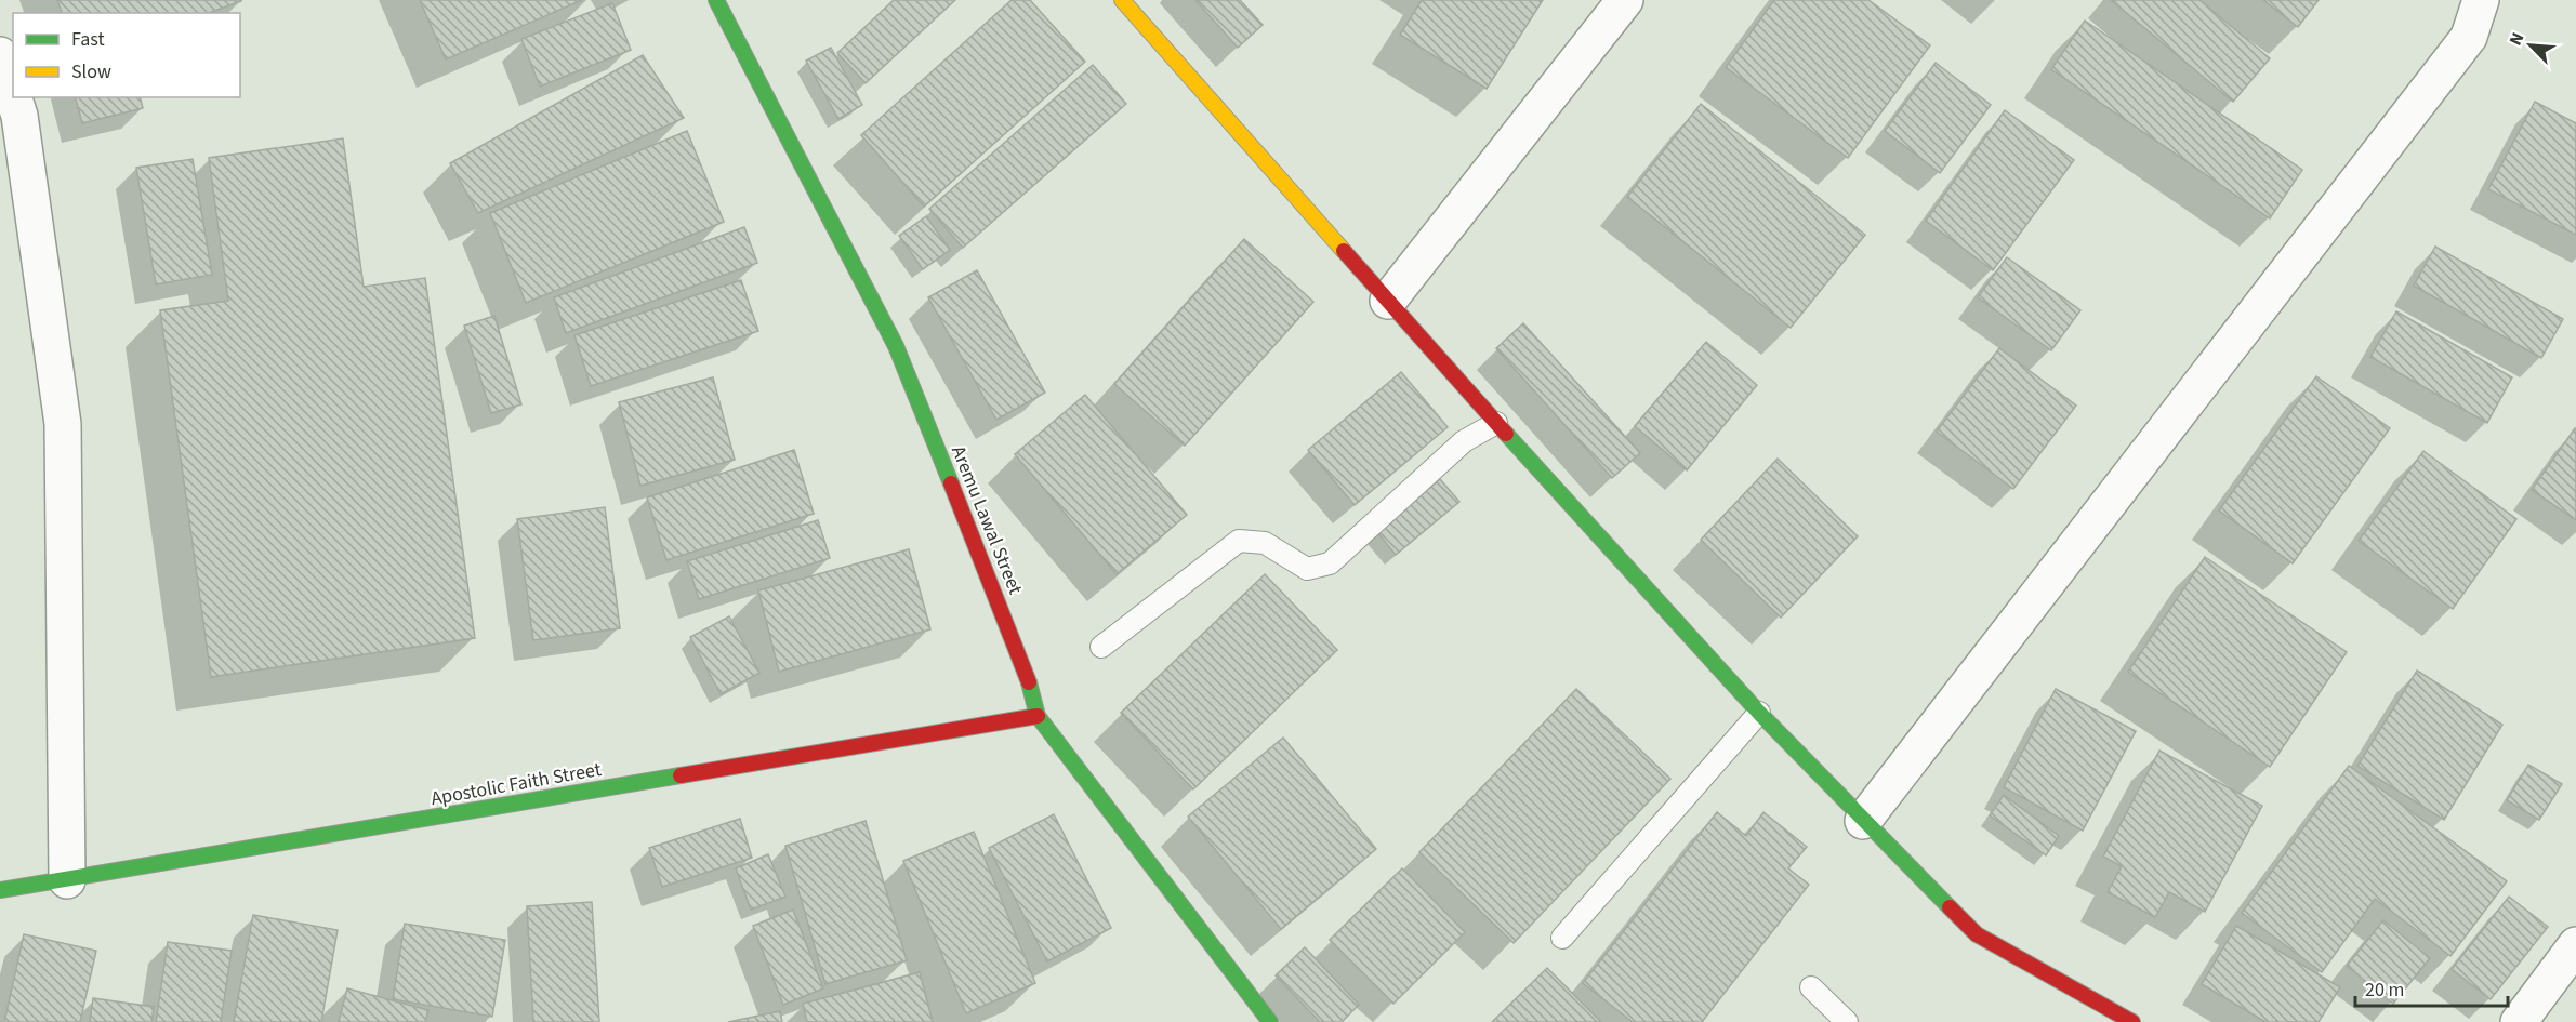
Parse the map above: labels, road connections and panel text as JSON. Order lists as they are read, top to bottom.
{
  "streets": {
    "street": ["Aremu Lawal Street", "Apostolic Faith Street"]
  },
  "crossings": [
    ["Aremu Lawal Street", "Apostolic Faith Street"]
  ],
  "legend": ["Fast", "Slow"],
  "scale_bar": "20 m",
  "north": "top left"
}
